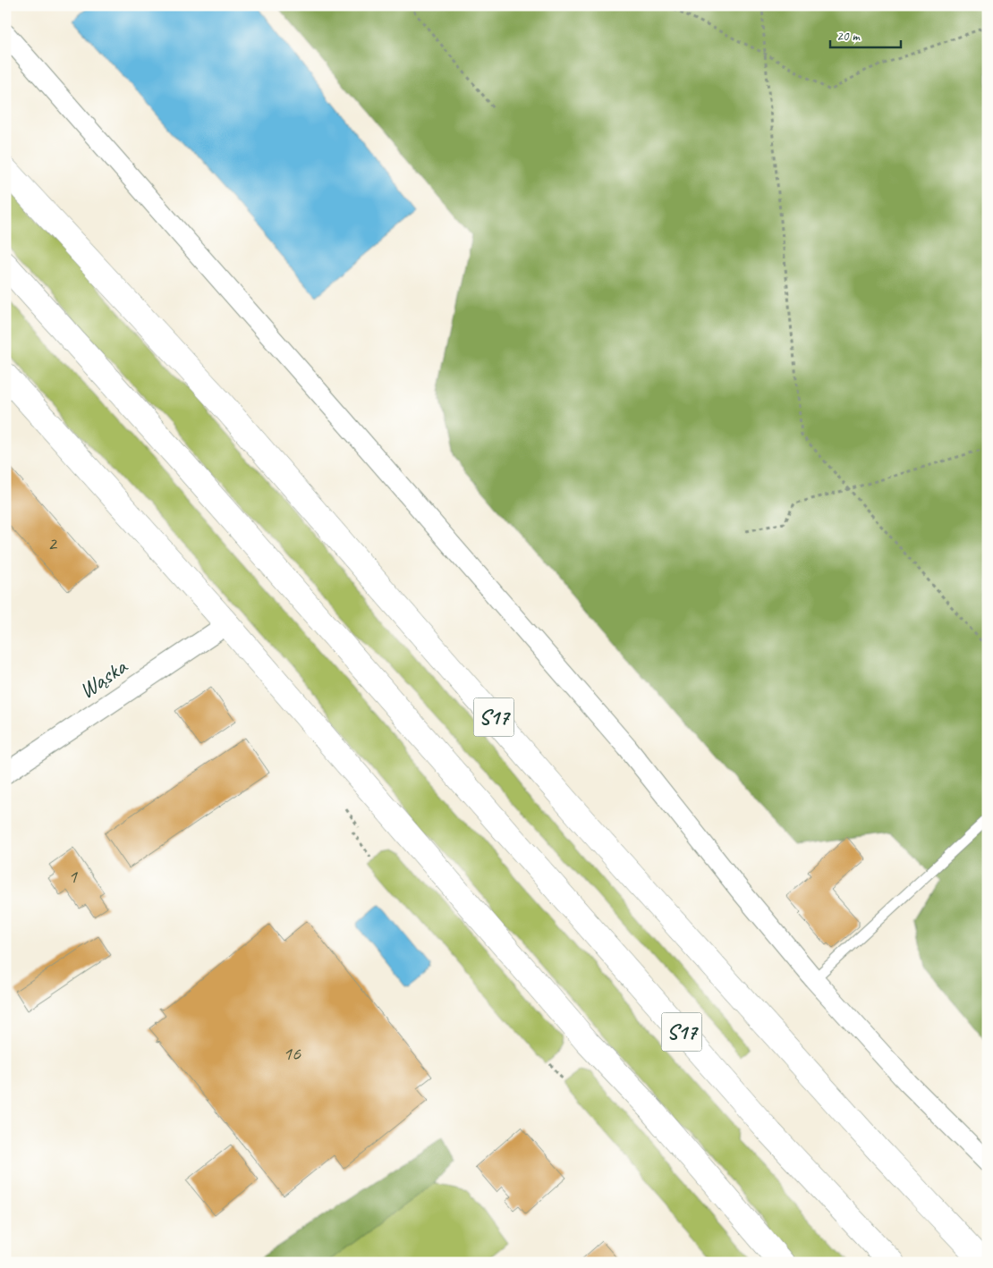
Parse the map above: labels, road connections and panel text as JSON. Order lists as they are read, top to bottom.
{
  "streets": {
    "main road": ["S17"],
    "street": ["Wąska"]
  },
  "house_numbers": ["2", "1", "16"],
  "scale_bar": "20 m"
}
